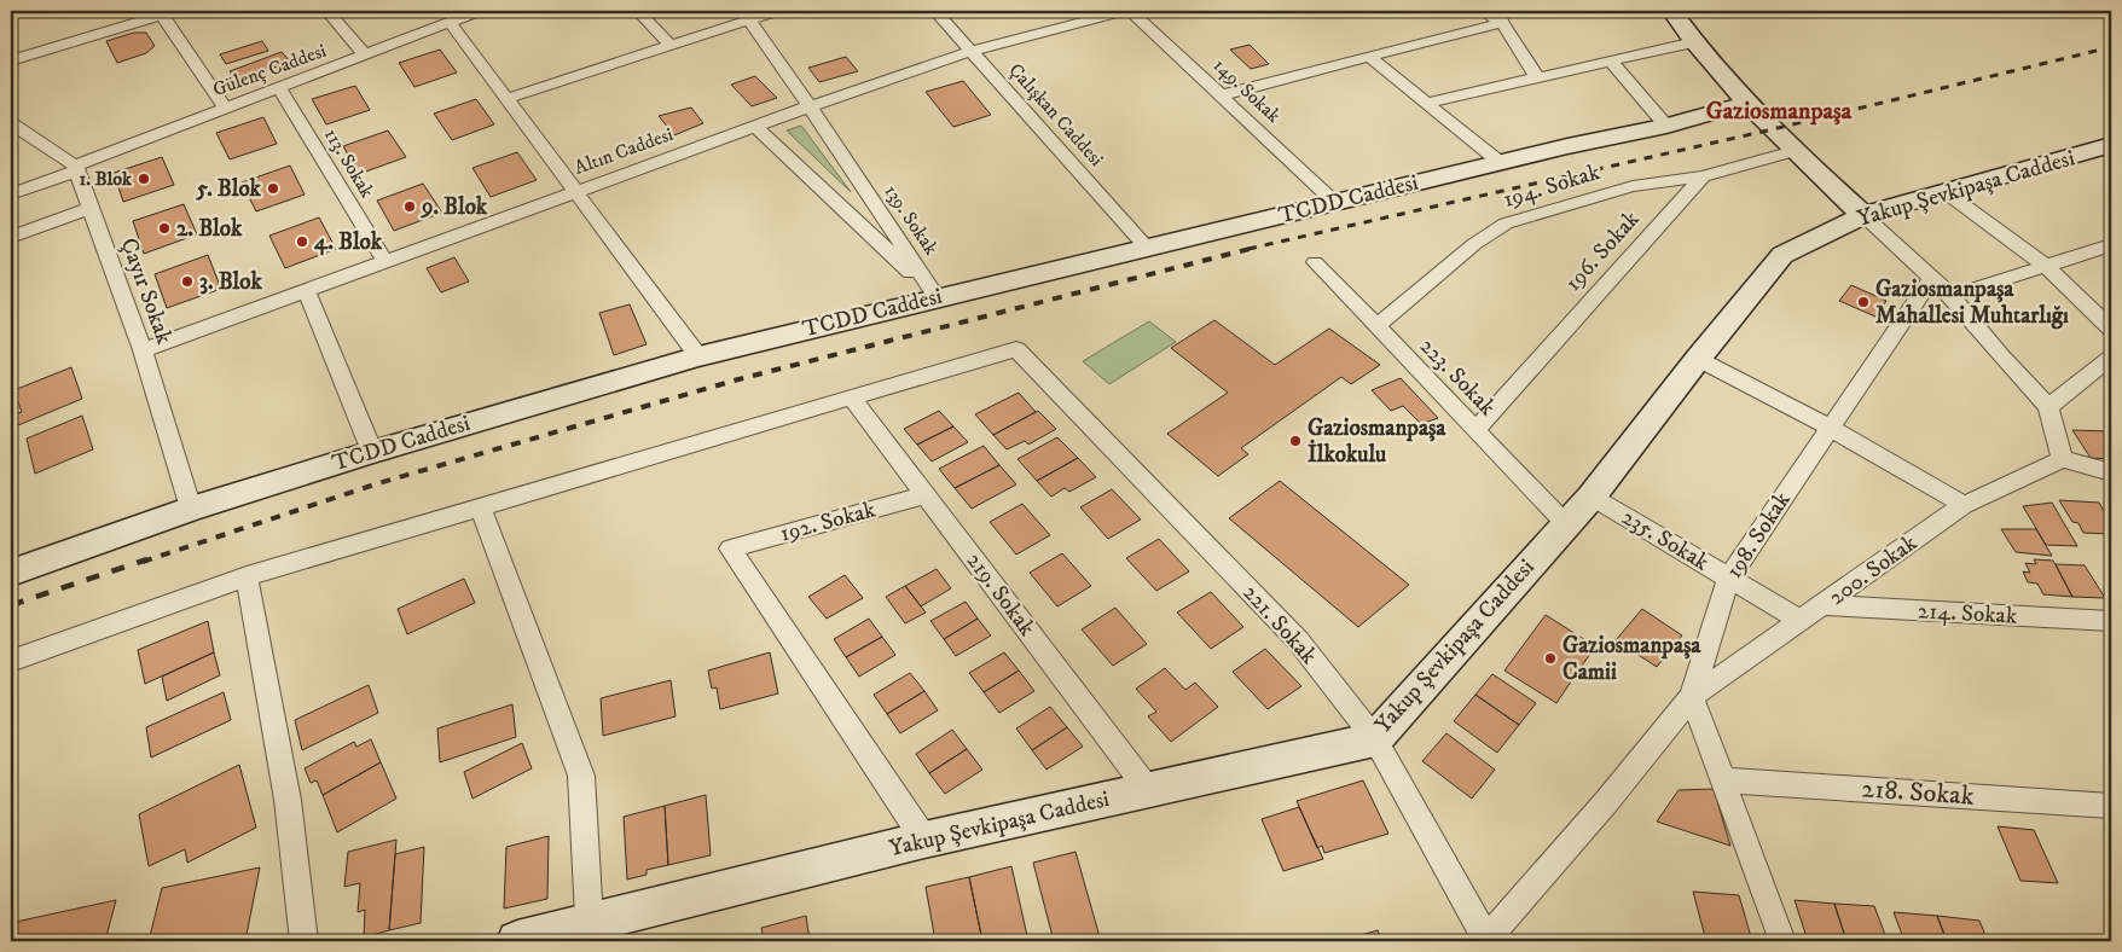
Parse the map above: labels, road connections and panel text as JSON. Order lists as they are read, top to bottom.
{
  "streets": {
    "main road": ["Yakup Şevkipaşa Caddesi", "TCDD Caddesi"],
    "street": [
      "Gülenç Caddesi",
      "149. Sokak",
      "Çalışkan Caddesi",
      "Altın Caddesi",
      "113. Sokak",
      "194. Sokak",
      "139. Sokak",
      "196. Sokak",
      "Çayır Sokak",
      "223. Sokak",
      "192. Sokak",
      "198. Sokak",
      "235. Sokak",
      "200. Sokak",
      "219. Sokak",
      "214. Sokak",
      "221. Sokak",
      "218. Sokak"
    ]
  },
  "crossings": [
    ["Gülenç Caddesi", "113. Sokak"],
    ["Gülenç Caddesi", "Çayır Sokak"],
    ["149. Sokak", "TCDD Caddesi"],
    ["Çalışkan Caddesi", "Altın Caddesi"],
    ["Çalışkan Caddesi", "TCDD Caddesi"],
    ["Altın Caddesi", "113. Sokak"],
    ["Altın Caddesi", "139. Sokak"],
    ["Altın Caddesi", "Çayır Sokak"],
    ["194. Sokak", "196. Sokak"],
    ["194. Sokak", "223. Sokak"],
    ["Yakup Şevkipaşa Caddesi", "223. Sokak"],
    ["Yakup Şevkipaşa Caddesi", "192. Sokak"],
    ["Yakup Şevkipaşa Caddesi", "235. Sokak"],
    ["Yakup Şevkipaşa Caddesi", "219. Sokak"],
    ["Yakup Şevkipaşa Caddesi", "221. Sokak"],
    ["TCDD Caddesi", "139. Sokak"],
    ["TCDD Caddesi", "Çayır Sokak"],
    ["196. Sokak", "223. Sokak"],
    ["192. Sokak", "219. Sokak"],
    ["198. Sokak", "235. Sokak"],
    ["198. Sokak", "200. Sokak"],
    ["198. Sokak", "221. Sokak"],
    ["235. Sokak", "200. Sokak"],
    ["200. Sokak", "214. Sokak"],
    ["219. Sokak", "221. Sokak"]
  ],
  "districts": ["Gaziosmanpaşa"],
  "places": [
    "1. Blok",
    "5. Blok",
    "9. Blok",
    "2. Blok",
    "4. Blok",
    "3. Blok",
    "Gaziosmanpaşa Mahallesi Muhtarlığı",
    "Gaziosmanpaşa İlkokulu",
    "Gaziosmanpaşa Camii"
  ]
}
